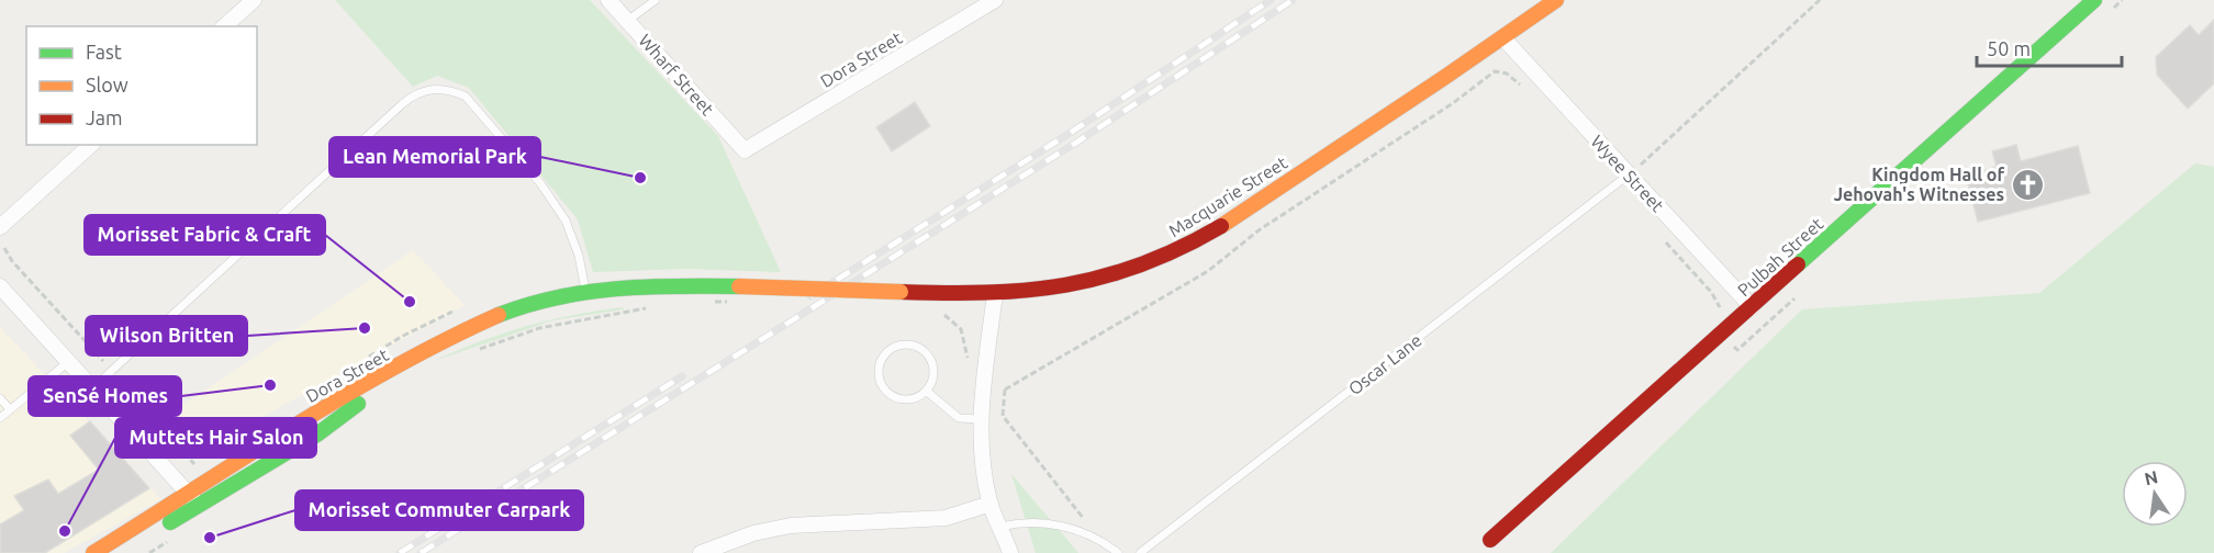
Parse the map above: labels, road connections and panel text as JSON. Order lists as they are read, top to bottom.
{
  "streets": {
    "main road": ["Dora Street", "Macquarie Street", "Pulbah Street"],
    "street": ["Wharf Street", "Wyee Street"],
    "lane": ["Oscar Lane"]
  },
  "crossings": [
    ["Dora Street", "Wharf Street"],
    ["Dora Street", "Macquarie Street"],
    ["Wyee Street", "Macquarie Street"],
    ["Wyee Street", "Pulbah Street"],
    ["Wyee Street", "Oscar Lane"]
  ],
  "places": {
    "other": [
      "Lean Memorial Park",
      "Morisset Fabric & Craft",
      "Wilson Britten",
      "SenSé Homes",
      "Muttets Hair Salon",
      "Morisset Commuter Carpark"
    ],
    "church": ["Kingdom Hall of Jehovah's Witnesses"]
  },
  "legend": ["Fast", "Slow", "Jam"],
  "scale_bar": "50 m",
  "north": "top"
}
